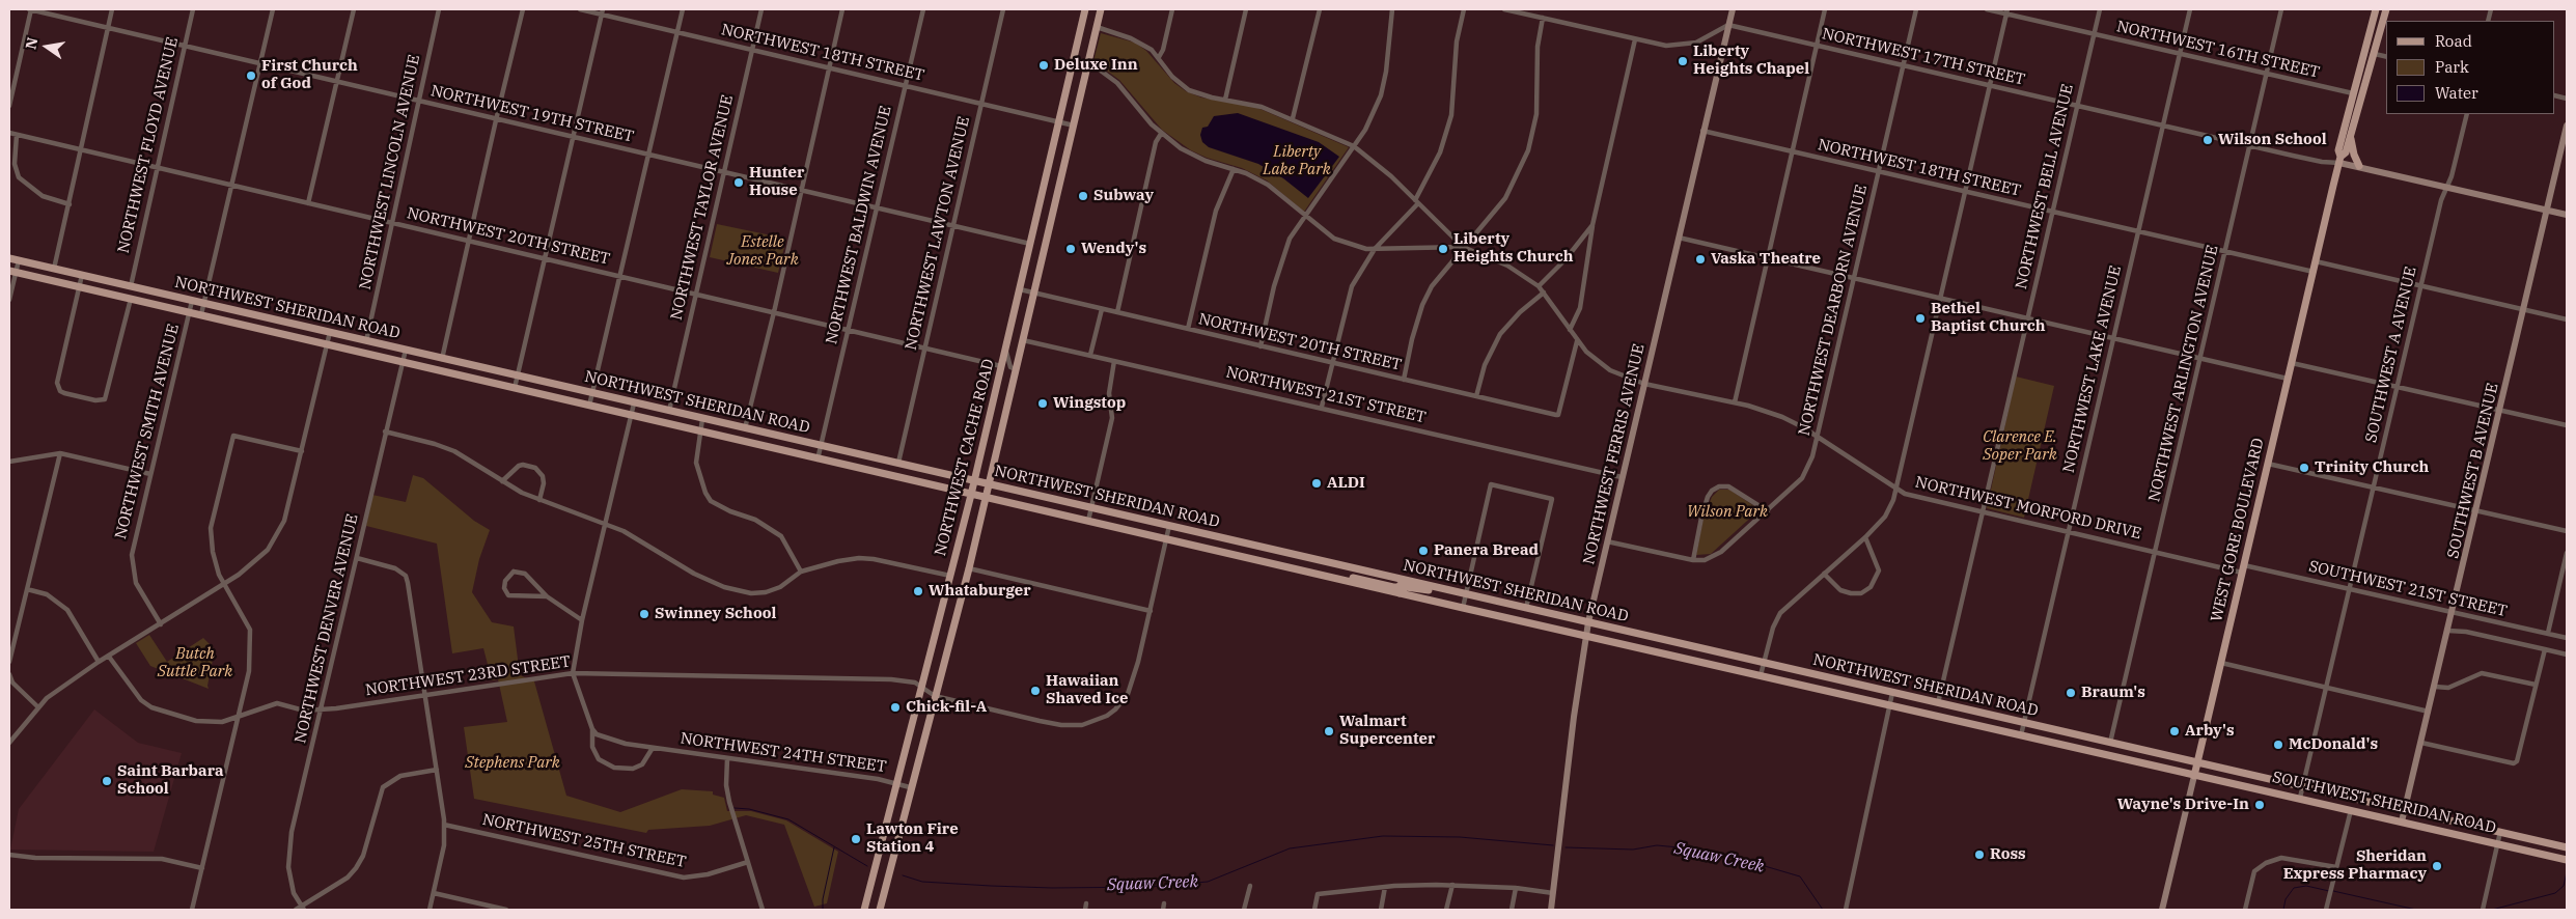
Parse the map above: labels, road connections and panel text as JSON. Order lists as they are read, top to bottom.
{
  "streets": {
    "main road": [
      "NORTHWEST SHERIDAN ROAD",
      "NORTHWEST CACHE ROAD",
      "WEST GORE BOULEVARD",
      "SOUTHWEST SHERIDAN ROAD"
    ],
    "street": [
      "NORTHWEST 16TH STREET",
      "NORTHWEST 18TH STREET",
      "NORTHWEST 17TH STREET",
      "NORTHWEST 19TH STREET",
      "NORTHWEST FLOYD AVENUE",
      "NORTHWEST LINCOLN AVENUE",
      "NORTHWEST BELL AVENUE",
      "NORTHWEST TAYLOR AVENUE",
      "NORTHWEST BALDWIN AVENUE",
      "NORTHWEST LAWTON AVENUE",
      "NORTHWEST 20TH STREET",
      "NORTHWEST DEARBORN AVENUE",
      "SOUTHWEST A AVENUE",
      "NORTHWEST LAKE AVENUE",
      "NORTHWEST ARLINGTON AVENUE",
      "NORTHWEST 21ST STREET",
      "NORTHWEST SMITH AVENUE",
      "NORTHWEST FERRIS AVENUE",
      "SOUTHWEST B AVENUE",
      "NORTHWEST MORFORD DRIVE",
      "SOUTHWEST 21ST STREET",
      "NORTHWEST DENVER AVENUE",
      "NORTHWEST 23RD STREET",
      "NORTHWEST 24TH STREET",
      "NORTHWEST 25TH STREET"
    ]
  },
  "crossings": [
    ["NORTHWEST 16TH STREET", "NORTHWEST BELL AVENUE"],
    ["NORTHWEST 16TH STREET", "NORTHWEST LAKE AVENUE"],
    ["NORTHWEST 16TH STREET", "NORTHWEST ARLINGTON AVENUE"],
    ["NORTHWEST 16TH STREET", "WEST GORE BOULEVARD"],
    ["NORTHWEST 18TH STREET", "NORTHWEST BELL AVENUE"],
    ["NORTHWEST 18TH STREET", "NORTHWEST TAYLOR AVENUE"],
    ["NORTHWEST 18TH STREET", "NORTHWEST BALDWIN AVENUE"],
    ["NORTHWEST 18TH STREET", "NORTHWEST LAWTON AVENUE"],
    ["NORTHWEST 18TH STREET", "NORTHWEST DEARBORN AVENUE"],
    ["NORTHWEST 18TH STREET", "NORTHWEST LAKE AVENUE"],
    ["NORTHWEST 18TH STREET", "NORTHWEST ARLINGTON AVENUE"],
    ["NORTHWEST 18TH STREET", "NORTHWEST FERRIS AVENUE"],
    ["NORTHWEST 18TH STREET", "NORTHWEST CACHE ROAD"],
    ["NORTHWEST 18TH STREET", "WEST GORE BOULEVARD"],
    ["NORTHWEST 17TH STREET", "NORTHWEST BELL AVENUE"],
    ["NORTHWEST 17TH STREET", "NORTHWEST DEARBORN AVENUE"],
    ["NORTHWEST 17TH STREET", "NORTHWEST LAKE AVENUE"],
    ["NORTHWEST 17TH STREET", "NORTHWEST ARLINGTON AVENUE"],
    ["NORTHWEST 17TH STREET", "NORTHWEST FERRIS AVENUE"],
    ["NORTHWEST 17TH STREET", "WEST GORE BOULEVARD"],
    ["NORTHWEST 19TH STREET", "NORTHWEST FLOYD AVENUE"],
    ["NORTHWEST 19TH STREET", "NORTHWEST LINCOLN AVENUE"],
    ["NORTHWEST 19TH STREET", "NORTHWEST TAYLOR AVENUE"],
    ["NORTHWEST 19TH STREET", "NORTHWEST BALDWIN AVENUE"],
    ["NORTHWEST 19TH STREET", "NORTHWEST LAWTON AVENUE"],
    ["NORTHWEST 19TH STREET", "NORTHWEST SMITH AVENUE"],
    ["NORTHWEST 19TH STREET", "NORTHWEST CACHE ROAD"],
    ["NORTHWEST FLOYD AVENUE", "NORTHWEST 20TH STREET"],
    ["NORTHWEST FLOYD AVENUE", "NORTHWEST SHERIDAN ROAD"],
    ["NORTHWEST LINCOLN AVENUE", "NORTHWEST 20TH STREET"],
    ["NORTHWEST LINCOLN AVENUE", "NORTHWEST SHERIDAN ROAD"],
    ["NORTHWEST BELL AVENUE", "NORTHWEST SHERIDAN ROAD"],
    ["NORTHWEST BELL AVENUE", "NORTHWEST MORFORD DRIVE"],
    ["NORTHWEST TAYLOR AVENUE", "NORTHWEST 20TH STREET"],
    ["NORTHWEST TAYLOR AVENUE", "NORTHWEST SHERIDAN ROAD"],
    ["NORTHWEST BALDWIN AVENUE", "NORTHWEST 20TH STREET"],
    ["NORTHWEST BALDWIN AVENUE", "NORTHWEST SHERIDAN ROAD"],
    ["NORTHWEST LAWTON AVENUE", "NORTHWEST 20TH STREET"],
    ["NORTHWEST LAWTON AVENUE", "NORTHWEST SHERIDAN ROAD"],
    ["NORTHWEST 20TH STREET", "NORTHWEST SMITH AVENUE"],
    ["NORTHWEST 20TH STREET", "NORTHWEST CACHE ROAD"],
    ["NORTHWEST 20TH STREET", "NORTHWEST MORFORD DRIVE"],
    ["NORTHWEST SHERIDAN ROAD", "NORTHWEST LAKE AVENUE"],
    ["NORTHWEST SHERIDAN ROAD", "NORTHWEST ARLINGTON AVENUE"],
    ["NORTHWEST SHERIDAN ROAD", "NORTHWEST SMITH AVENUE"],
    ["NORTHWEST SHERIDAN ROAD", "NORTHWEST FERRIS AVENUE"],
    ["NORTHWEST SHERIDAN ROAD", "NORTHWEST CACHE ROAD"],
    ["NORTHWEST SHERIDAN ROAD", "WEST GORE BOULEVARD"],
    ["NORTHWEST SHERIDAN ROAD", "NORTHWEST DENVER AVENUE"],
    ["NORTHWEST SHERIDAN ROAD", "SOUTHWEST SHERIDAN ROAD"],
    ["NORTHWEST DEARBORN AVENUE", "NORTHWEST FERRIS AVENUE"],
    ["NORTHWEST DEARBORN AVENUE", "NORTHWEST MORFORD DRIVE"],
    ["SOUTHWEST A AVENUE", "SOUTHWEST 21ST STREET"],
    ["SOUTHWEST A AVENUE", "SOUTHWEST SHERIDAN ROAD"],
    ["NORTHWEST LAKE AVENUE", "NORTHWEST MORFORD DRIVE"],
    ["NORTHWEST ARLINGTON AVENUE", "NORTHWEST MORFORD DRIVE"],
    ["NORTHWEST 21ST STREET", "NORTHWEST FERRIS AVENUE"],
    ["NORTHWEST 21ST STREET", "NORTHWEST CACHE ROAD"],
    ["NORTHWEST FERRIS AVENUE", "NORTHWEST MORFORD DRIVE"],
    ["NORTHWEST CACHE ROAD", "NORTHWEST 23RD STREET"],
    ["NORTHWEST CACHE ROAD", "NORTHWEST 24TH STREET"],
    ["SOUTHWEST B AVENUE", "SOUTHWEST 21ST STREET"],
    ["SOUTHWEST B AVENUE", "SOUTHWEST SHERIDAN ROAD"],
    ["NORTHWEST MORFORD DRIVE", "WEST GORE BOULEVARD"],
    ["NORTHWEST MORFORD DRIVE", "SOUTHWEST 21ST STREET"],
    ["WEST GORE BOULEVARD", "SOUTHWEST 21ST STREET"],
    ["WEST GORE BOULEVARD", "SOUTHWEST SHERIDAN ROAD"],
    ["NORTHWEST DENVER AVENUE", "NORTHWEST 23RD STREET"]
  ],
  "water": ["Squaw Creek"],
  "parks": [
    "Liberty Lake Park",
    "Estelle Jones Park",
    "Clarence E. Soper Park",
    "Wilson Park",
    "Butch Suttle Park",
    "Stephens Park"
  ],
  "places": [
    "Liberty Heights Chapel",
    "Deluxe Inn",
    "First Church of God",
    "Wilson School",
    "Hunter House",
    "Subway",
    "Wendy's",
    "Liberty Heights Church",
    "Vaska Theatre",
    "Bethel Baptist Church",
    "Wingstop",
    "Trinity Church",
    "ALDI",
    "Panera Bread",
    "Whataburger",
    "Swinney School",
    "Hawaiian Shaved Ice",
    "Braum's",
    "Chick-fil-A",
    "Walmart Supercenter",
    "Arby's",
    "McDonald's",
    "Saint Barbara School",
    "Wayne's Drive-In",
    "Lawton Fire Station 4",
    "Ross",
    "Sheridan Express Pharmacy"
  ],
  "legend": ["Road", "Park", "Water"],
  "north": "left"
}
